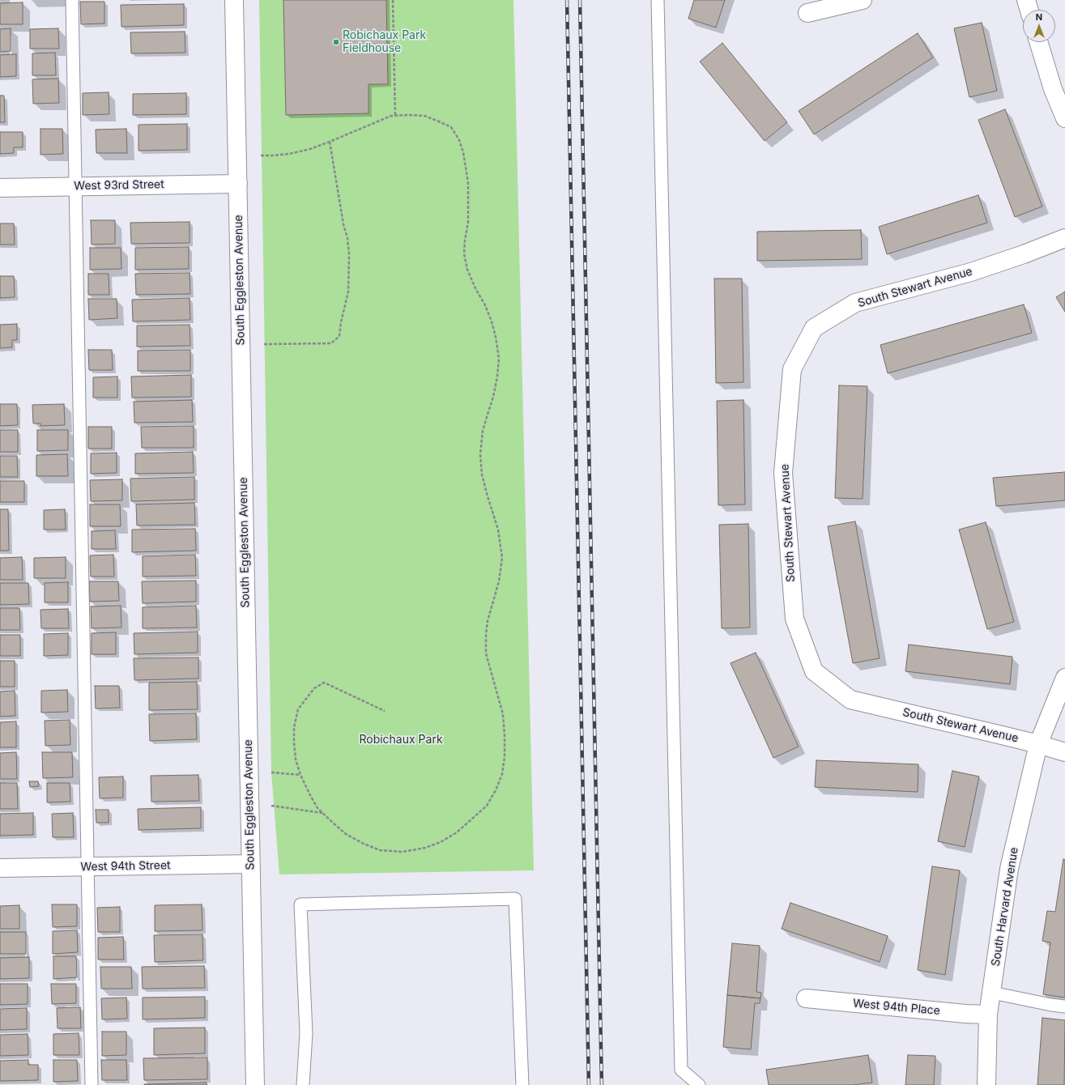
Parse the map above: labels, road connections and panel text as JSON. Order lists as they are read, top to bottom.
{
  "streets": {
    "street": [
      "West 93rd Street",
      "South Eggleston Avenue",
      "South Stewart Avenue",
      "West 94th Street",
      "South Harvard Avenue",
      "West 94th Place"
    ]
  },
  "crossings": [
    ["West 93rd Street", "South Eggleston Avenue"],
    ["South Eggleston Avenue", "West 94th Street"],
    ["South Stewart Avenue", "South Harvard Avenue"],
    ["South Harvard Avenue", "West 94th Place"]
  ],
  "parks": ["Robichaux Park"],
  "places": ["Robichaux Park Fieldhouse"],
  "north": "top"
}
